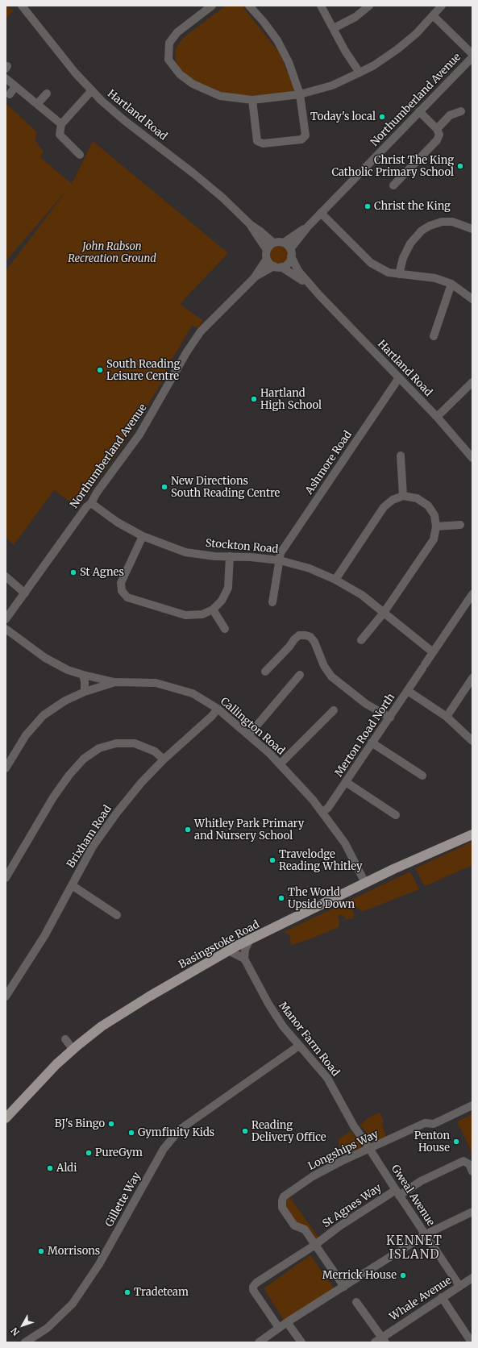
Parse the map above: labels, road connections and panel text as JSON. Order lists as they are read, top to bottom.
{
  "streets": {
    "main road": ["Basingstoke Road"],
    "street": [
      "Northumberland Avenue",
      "Hartland Road",
      "Ashmore Road",
      "Stockton Road",
      "Callington Road",
      "Merton Road North",
      "Brixham Road",
      "Manor Farm Road",
      "Longships Way",
      "Gweal Avenue",
      "Gillette Way",
      "St Agnes Way",
      "Whale Avenue"
    ]
  },
  "crossings": [
    ["Northumberland Avenue", "Hartland Road"],
    ["Northumberland Avenue", "Stockton Road"],
    ["Hartland Road", "Ashmore Road"],
    ["Ashmore Road", "Stockton Road"],
    ["Stockton Road", "Merton Road North"],
    ["Callington Road", "Merton Road North"],
    ["Callington Road", "Brixham Road"],
    ["Callington Road", "Basingstoke Road"],
    ["Manor Farm Road", "Longships Way"],
    ["Manor Farm Road", "Gweal Avenue"],
    ["Manor Farm Road", "Gillette Way"],
    ["Longships Way", "Gweal Avenue"],
    ["Longships Way", "St Agnes Way"],
    ["Gweal Avenue", "St Agnes Way"],
    ["Gweal Avenue", "Whale Avenue"]
  ],
  "districts": ["KENNET ISLAND"],
  "parks": ["John Rabson Recreation Ground"],
  "places": [
    "Today's local",
    "Christ The King Catholic Primary School",
    "Christ the King",
    "South Reading Leisure Centre",
    "Hartland High School",
    "New Directions South Reading Centre",
    "St Agnes",
    "Whitley Park Primary and Nursery School",
    "Travelodge Reading Whitley",
    "The World Upside Down",
    "BJ's Bingo",
    "Reading Delivery Office",
    "Gymfinity Kids",
    "Penton House",
    "PureGym",
    "Aldi",
    "Morrisons",
    "Merrick House",
    "Tradeteam"
  ],
  "north": "bottom left"
}
